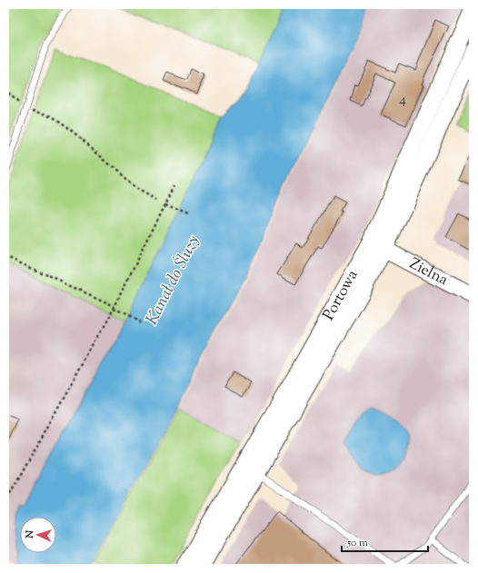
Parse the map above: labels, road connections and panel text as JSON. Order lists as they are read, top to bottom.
{
  "streets": {
    "street": ["Zielna", "Portowa"]
  },
  "crossings": [
    ["Zielna", "Portowa"]
  ],
  "water": ["Kanał do Śluzy"],
  "house_numbers": ["4"],
  "scale_bar": "50 m",
  "north": "left"
}
